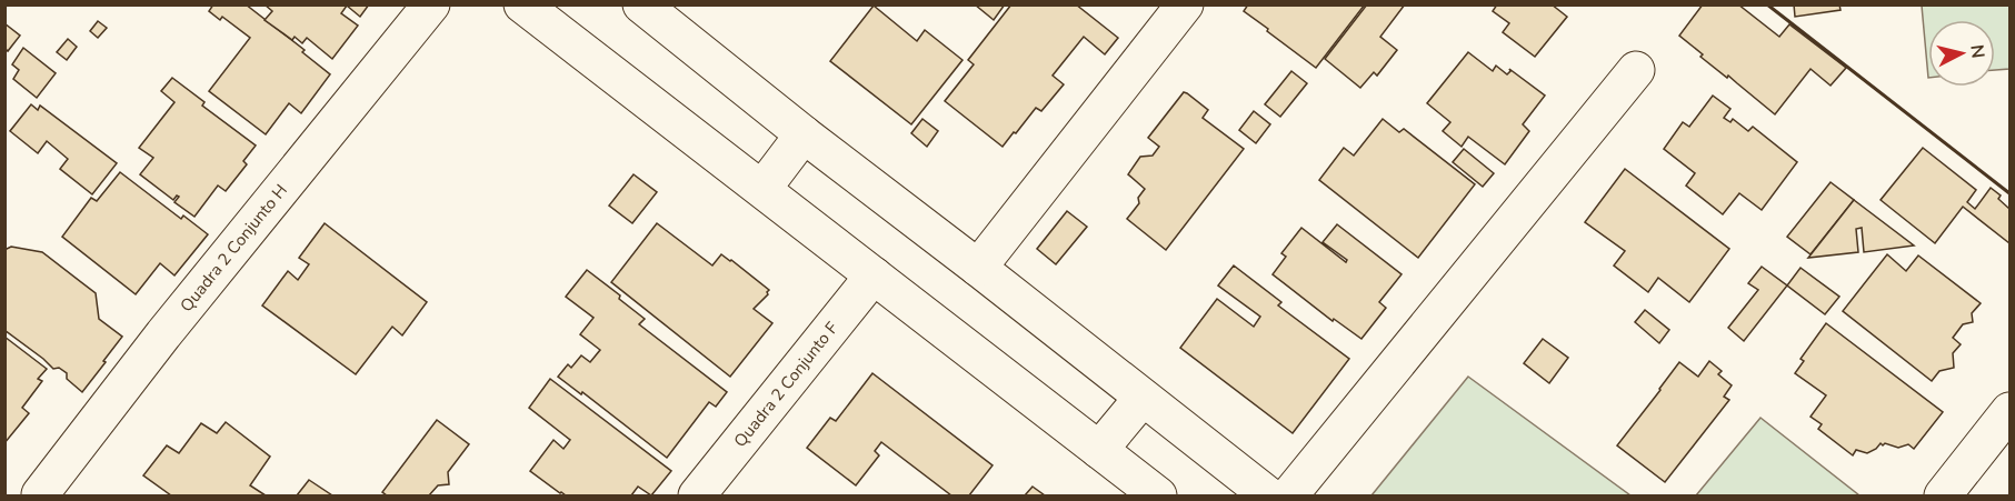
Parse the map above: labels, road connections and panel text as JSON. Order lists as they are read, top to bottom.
{
  "streets": {
    "street": ["Quadra 2 Conjunto H", "Quadra 2 Conjunto F"]
  },
  "north": "right"
}
